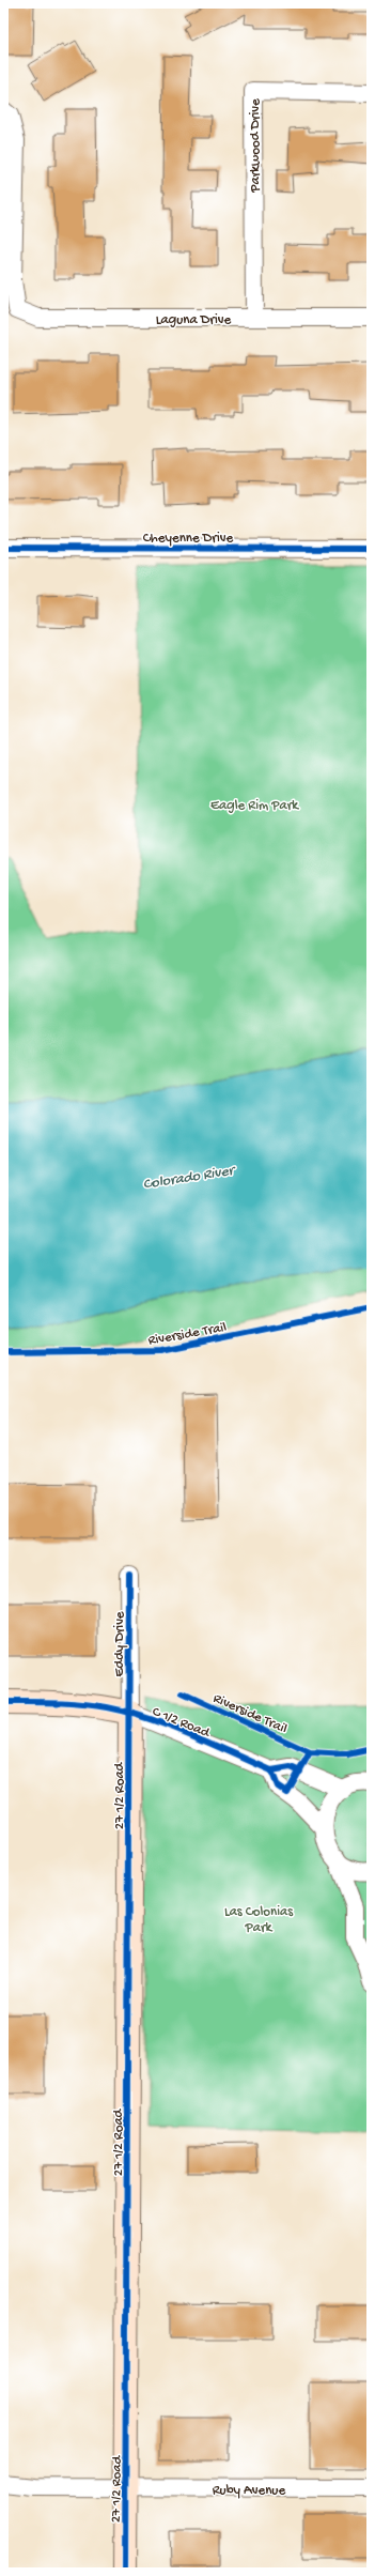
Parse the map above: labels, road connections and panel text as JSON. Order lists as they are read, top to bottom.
{
  "streets": {
    "street": [
      "Parkwood Drive",
      "Laguna Drive",
      "Cheyenne Drive",
      "Eddy Drive",
      "C 1/2 Road",
      "27 1/2 Road",
      "Ruby Avenue"
    ],
    "cycle path": ["Riverside Trail"]
  },
  "crossings": [
    ["Parkwood Drive", "Laguna Drive"],
    ["Eddy Drive", "C 1/2 Road"],
    ["Eddy Drive", "27 1/2 Road"],
    ["C 1/2 Road", "27 1/2 Road"],
    ["27 1/2 Road", "Ruby Avenue"]
  ],
  "water": ["Colorado River"],
  "parks": ["Eagle Rim Park", "Las Colonias Park"]
}
